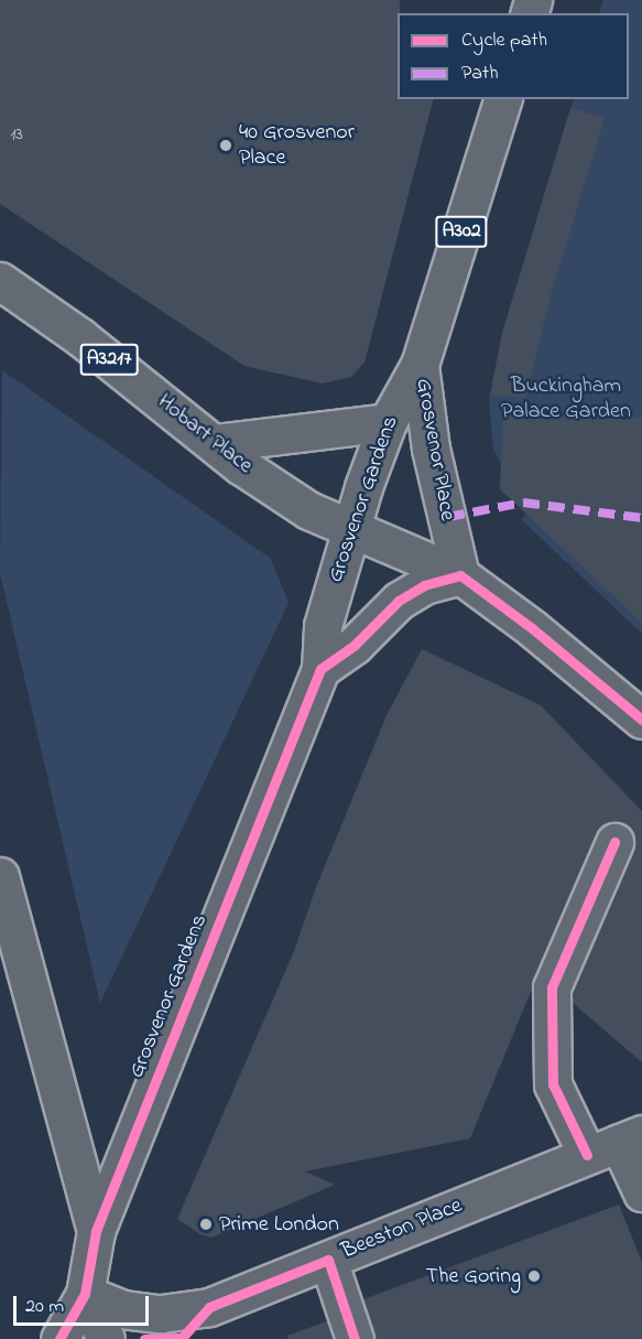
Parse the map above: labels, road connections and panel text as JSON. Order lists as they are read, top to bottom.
{
  "streets": {
    "main road": [
      "A302",
      "A3217",
      "Hobart Place",
      "Grosvenor Place",
      "Grosvenor Gardens",
      "Beeston Place"
    ]
  },
  "crossings": [
    ["A3217", "Hobart Place"],
    ["A3217", "Grosvenor Place"],
    ["A3217", "Grosvenor Gardens"],
    ["Hobart Place", "Grosvenor Gardens"],
    ["Grosvenor Place", "Grosvenor Gardens"],
    ["Grosvenor Gardens", "Beeston Place"]
  ],
  "parks": ["Buckingham Palace Garden"],
  "places": ["40 Grosvenor Place", "Prime London", "The Goring"],
  "house_numbers": ["13"],
  "legend": ["Cycle path", "Path"],
  "scale_bar": "20 m"
}
